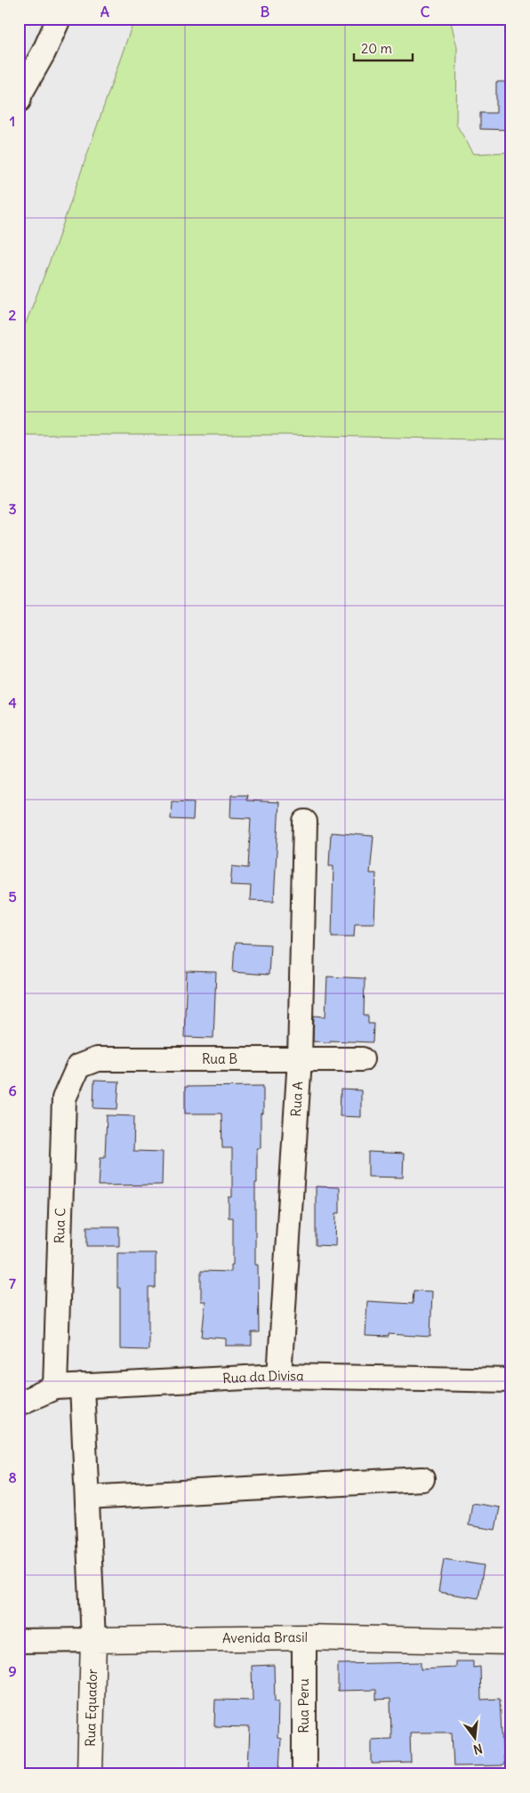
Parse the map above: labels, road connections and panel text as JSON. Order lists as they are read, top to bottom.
{
  "streets": {
    "main road": ["Avenida Brasil", "Rua Equador"],
    "street": [
      "Rua B",
      "Rua A",
      "Rua C",
      "Rua da Divisa",
      "Rua Peru"
    ]
  },
  "crossings": [
    ["Rua B", "Rua A"],
    ["Rua B", "Rua C"],
    ["Rua A", "Rua da Divisa"],
    ["Rua C", "Rua da Divisa"],
    ["Avenida Brasil", "Rua Peru"],
    ["Avenida Brasil", "Rua Equador"]
  ],
  "scale_bar": "20 m",
  "north": "bottom",
  "grid": {
    "columns": ["A", "B", "C"],
    "rows": [
      "1",
      "2",
      "3",
      "4",
      "5",
      "6",
      "7",
      "8",
      "9"
    ]
  }
}
